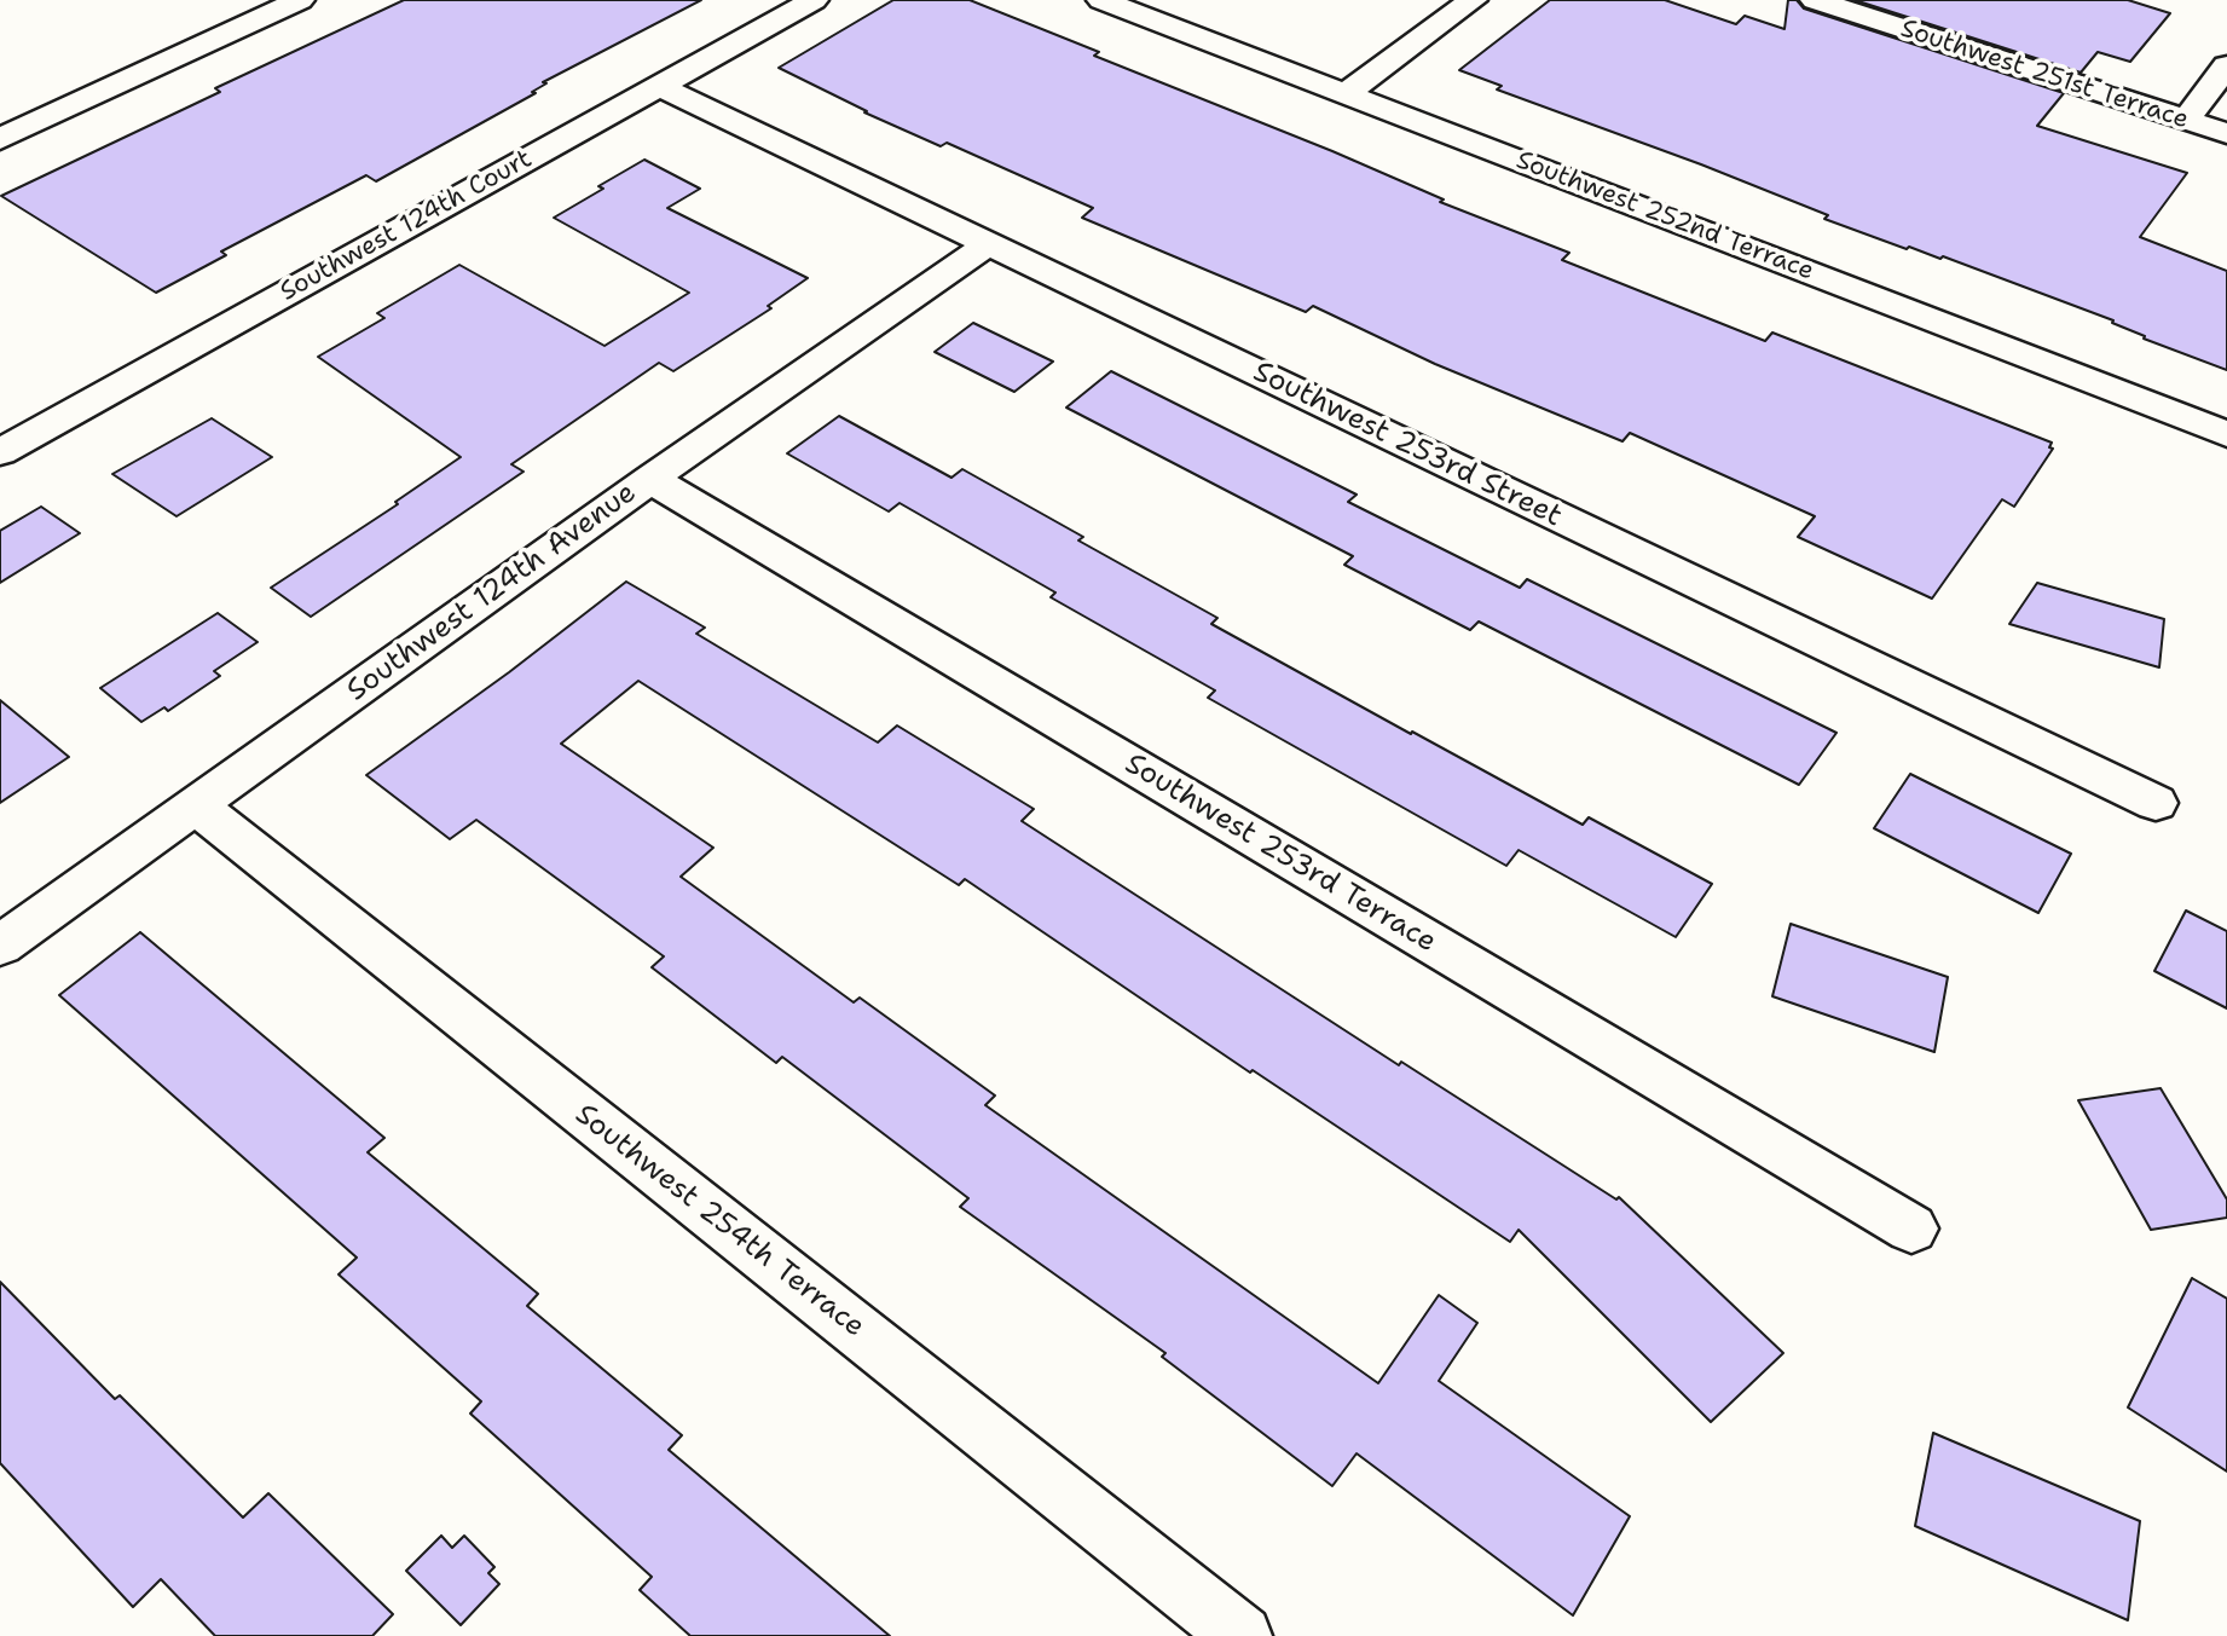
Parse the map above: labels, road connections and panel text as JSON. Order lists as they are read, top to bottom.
{
  "streets": {
    "street": [
      "Southwest 251st Terrace",
      "Southwest 252nd Terrace",
      "Southwest 124th Court",
      "Southwest 253rd Street",
      "Southwest 124th Avenue",
      "Southwest 253rd Terrace",
      "Southwest 254th Terrace"
    ]
  },
  "crossings": [
    ["Southwest 124th Court", "Southwest 253rd Street"],
    ["Southwest 253rd Street", "Southwest 124th Avenue"],
    ["Southwest 124th Avenue", "Southwest 253rd Terrace"],
    ["Southwest 124th Avenue", "Southwest 254th Terrace"]
  ]
}
